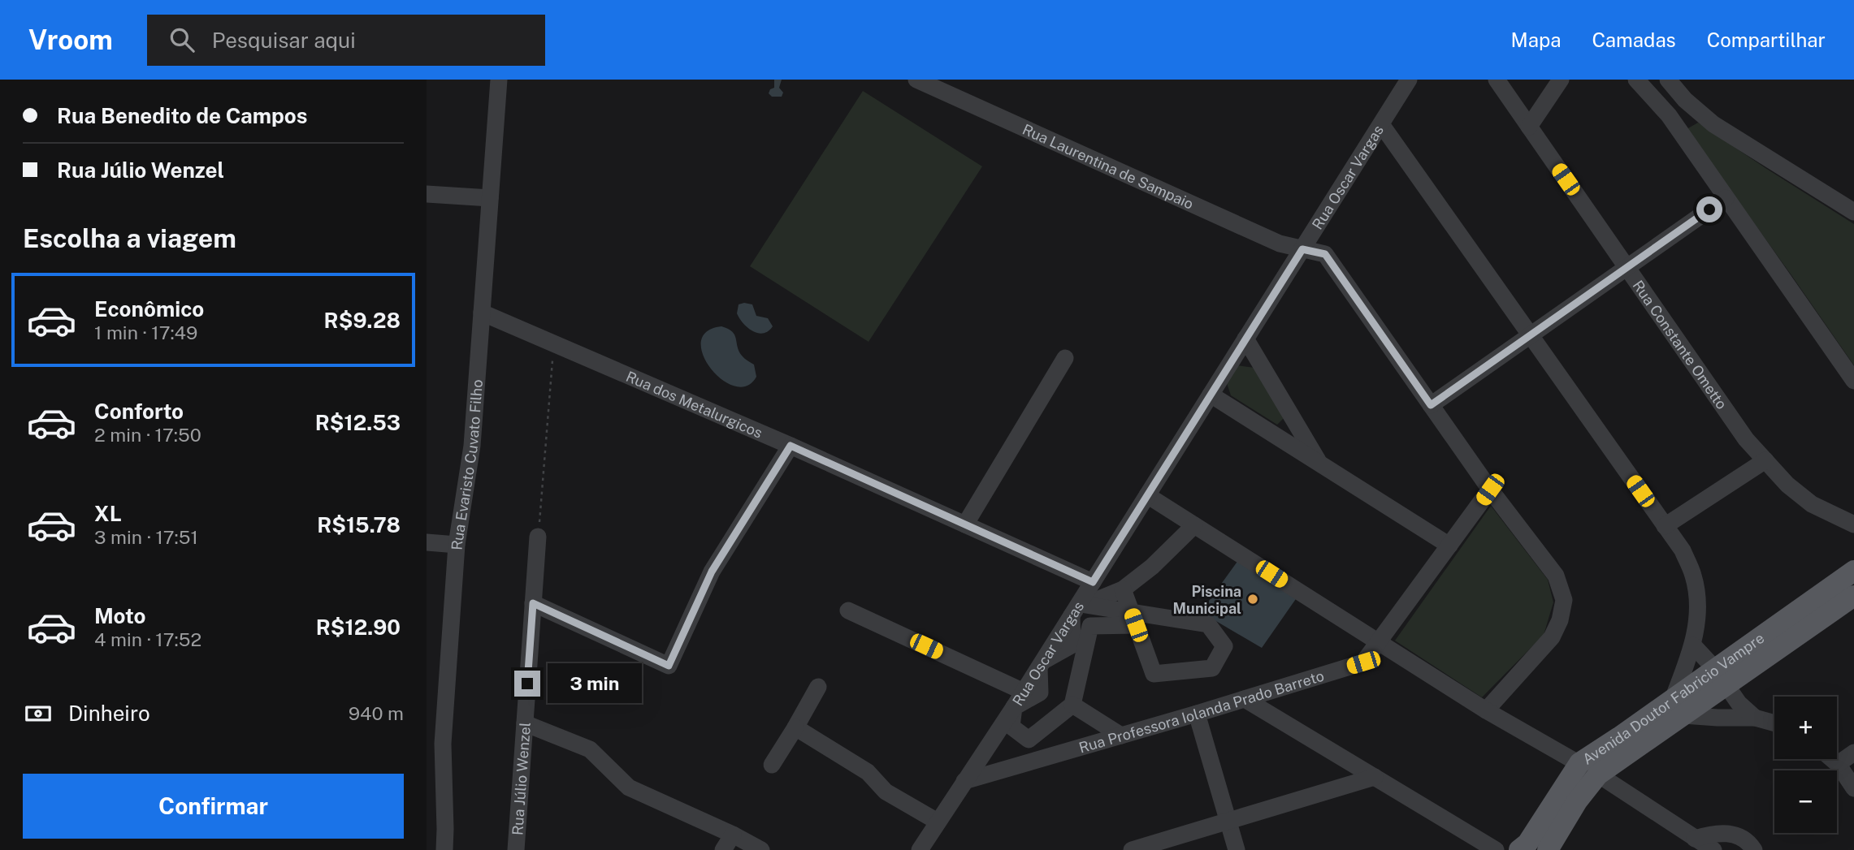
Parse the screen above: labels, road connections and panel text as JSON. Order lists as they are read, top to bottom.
{
  "streets": {
    "main road": ["Avenida Doutor Fabricio Vampre"],
    "street": [
      "Rua Laurentina de Sampaio",
      "Rua Oscar Vargas",
      "Rua Constante Ometto",
      "Rua dos Metalurgicos",
      "Rua Evaristo Cuvato Filho",
      "Rua Professora Iolanda Prado Barreto",
      "Rua Júlio Wenzel"
    ]
  },
  "crossings": [
    ["Rua Laurentina de Sampaio", "Rua Oscar Vargas"],
    ["Rua Laurentina de Sampaio", "Rua Professora Iolanda Prado Barreto"],
    ["Rua Oscar Vargas", "Rua dos Metalurgicos"],
    ["Rua Oscar Vargas", "Rua Professora Iolanda Prado Barreto"],
    ["Rua dos Metalurgicos", "Rua Evaristo Cuvato Filho"]
  ],
  "places": ["Piscina Municipal"],
  "page": {
    "header": "Vroom",
    "search": "Pesquisar aqui",
    "nav": ["Mapa", "Camadas", "Compartilhar"],
    "banner": ["Rua Benedito de Campos", "Rua Júlio Wenzel"],
    "heading": "Escolha a viagem",
    "list": [
      {
        "name": "Econômico",
        "note": "1 min · 17:49",
        "value": "R$9.28"
      },
      {
        "name": "Conforto",
        "note": "2 min · 17:50",
        "value": "R$12.53"
      },
      {
        "name": "XL",
        "note": "3 min · 17:51",
        "value": "R$15.78"
      },
      {
        "name": "Moto",
        "note": "4 min · 17:52",
        "value": "R$12.90"
      }
    ],
    "bubble": "3 min",
    "pay": ["Dinheiro", "940 m"],
    "map_buttons": ["+", "−"],
    "buttons": "Confirmar"
  }
}
